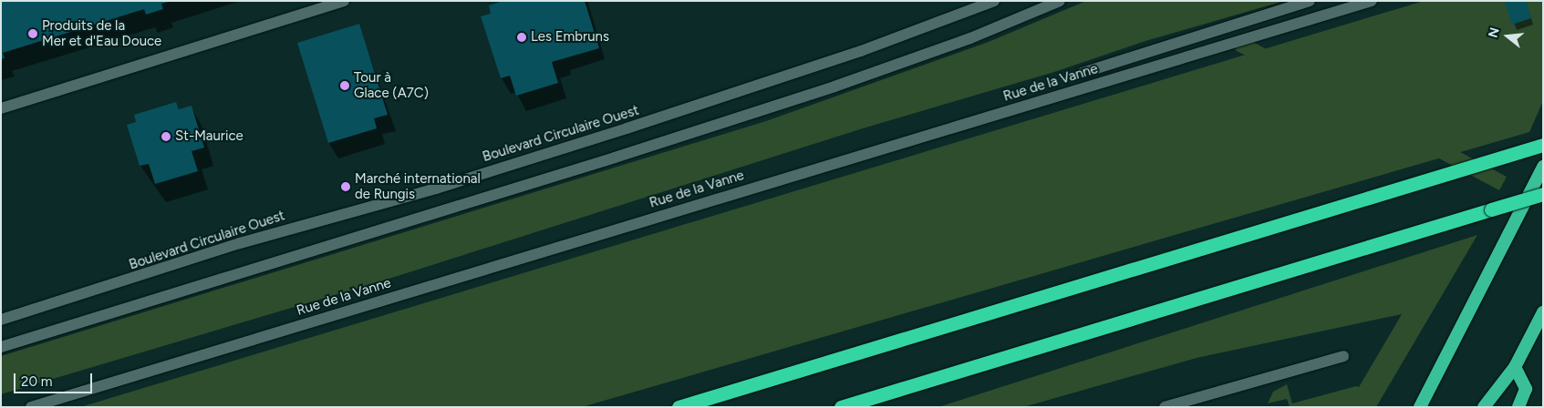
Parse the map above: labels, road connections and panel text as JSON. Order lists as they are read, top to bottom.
{
  "streets": {
    "street": ["Rue de la Vanne", "Boulevard Circulaire Ouest"]
  },
  "places": [
    "Produits de la Mer et d'Eau Douce",
    "Les Embruns",
    "Tour à Glace (A7C)",
    "St-Maurice",
    "Marché international de Rungis"
  ],
  "scale_bar": "20 m",
  "north": "left"
}
